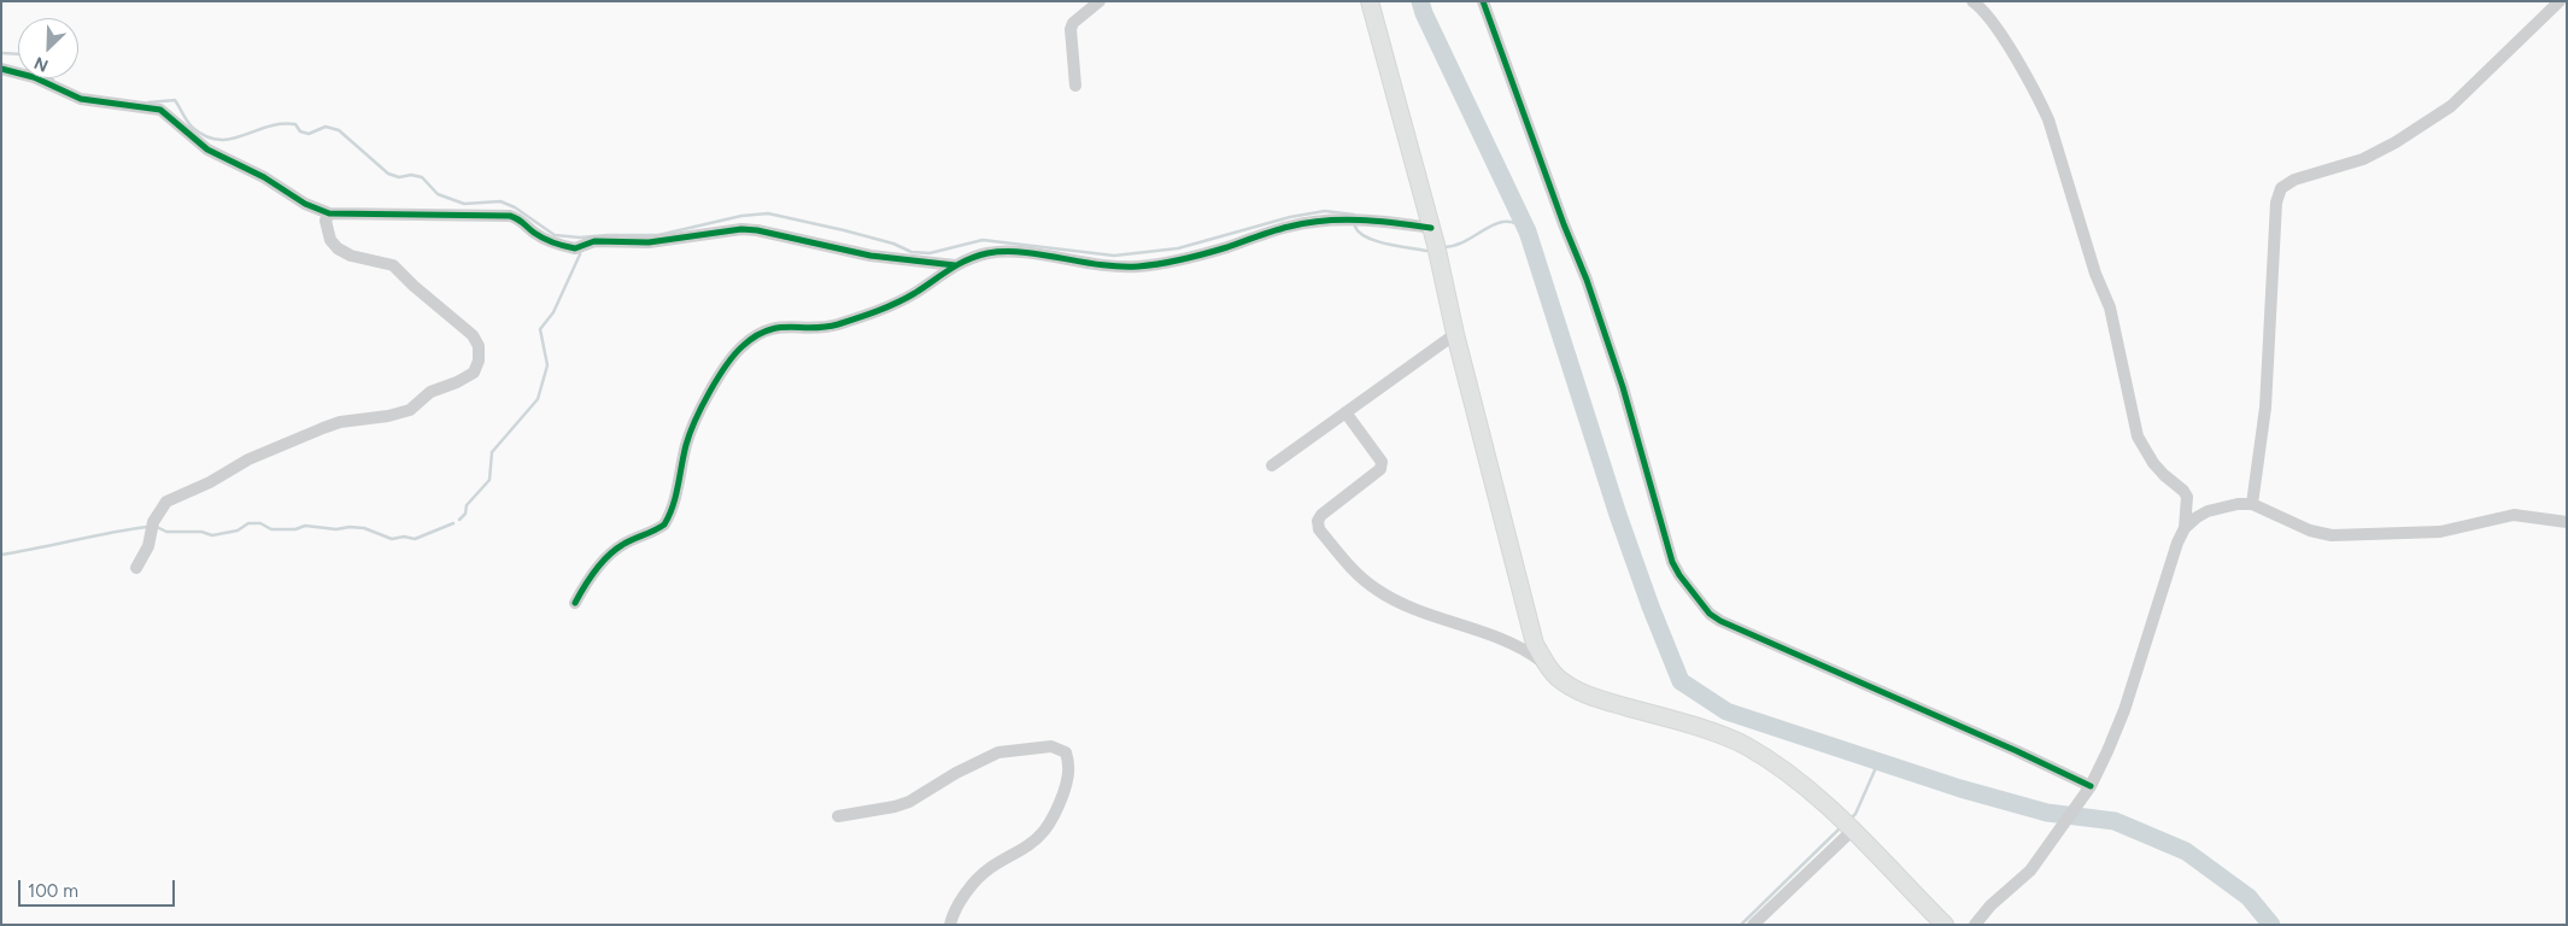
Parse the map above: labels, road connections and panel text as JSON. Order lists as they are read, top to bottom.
{
  "scale_bar": "100 m",
  "north": "bottom left"
}
